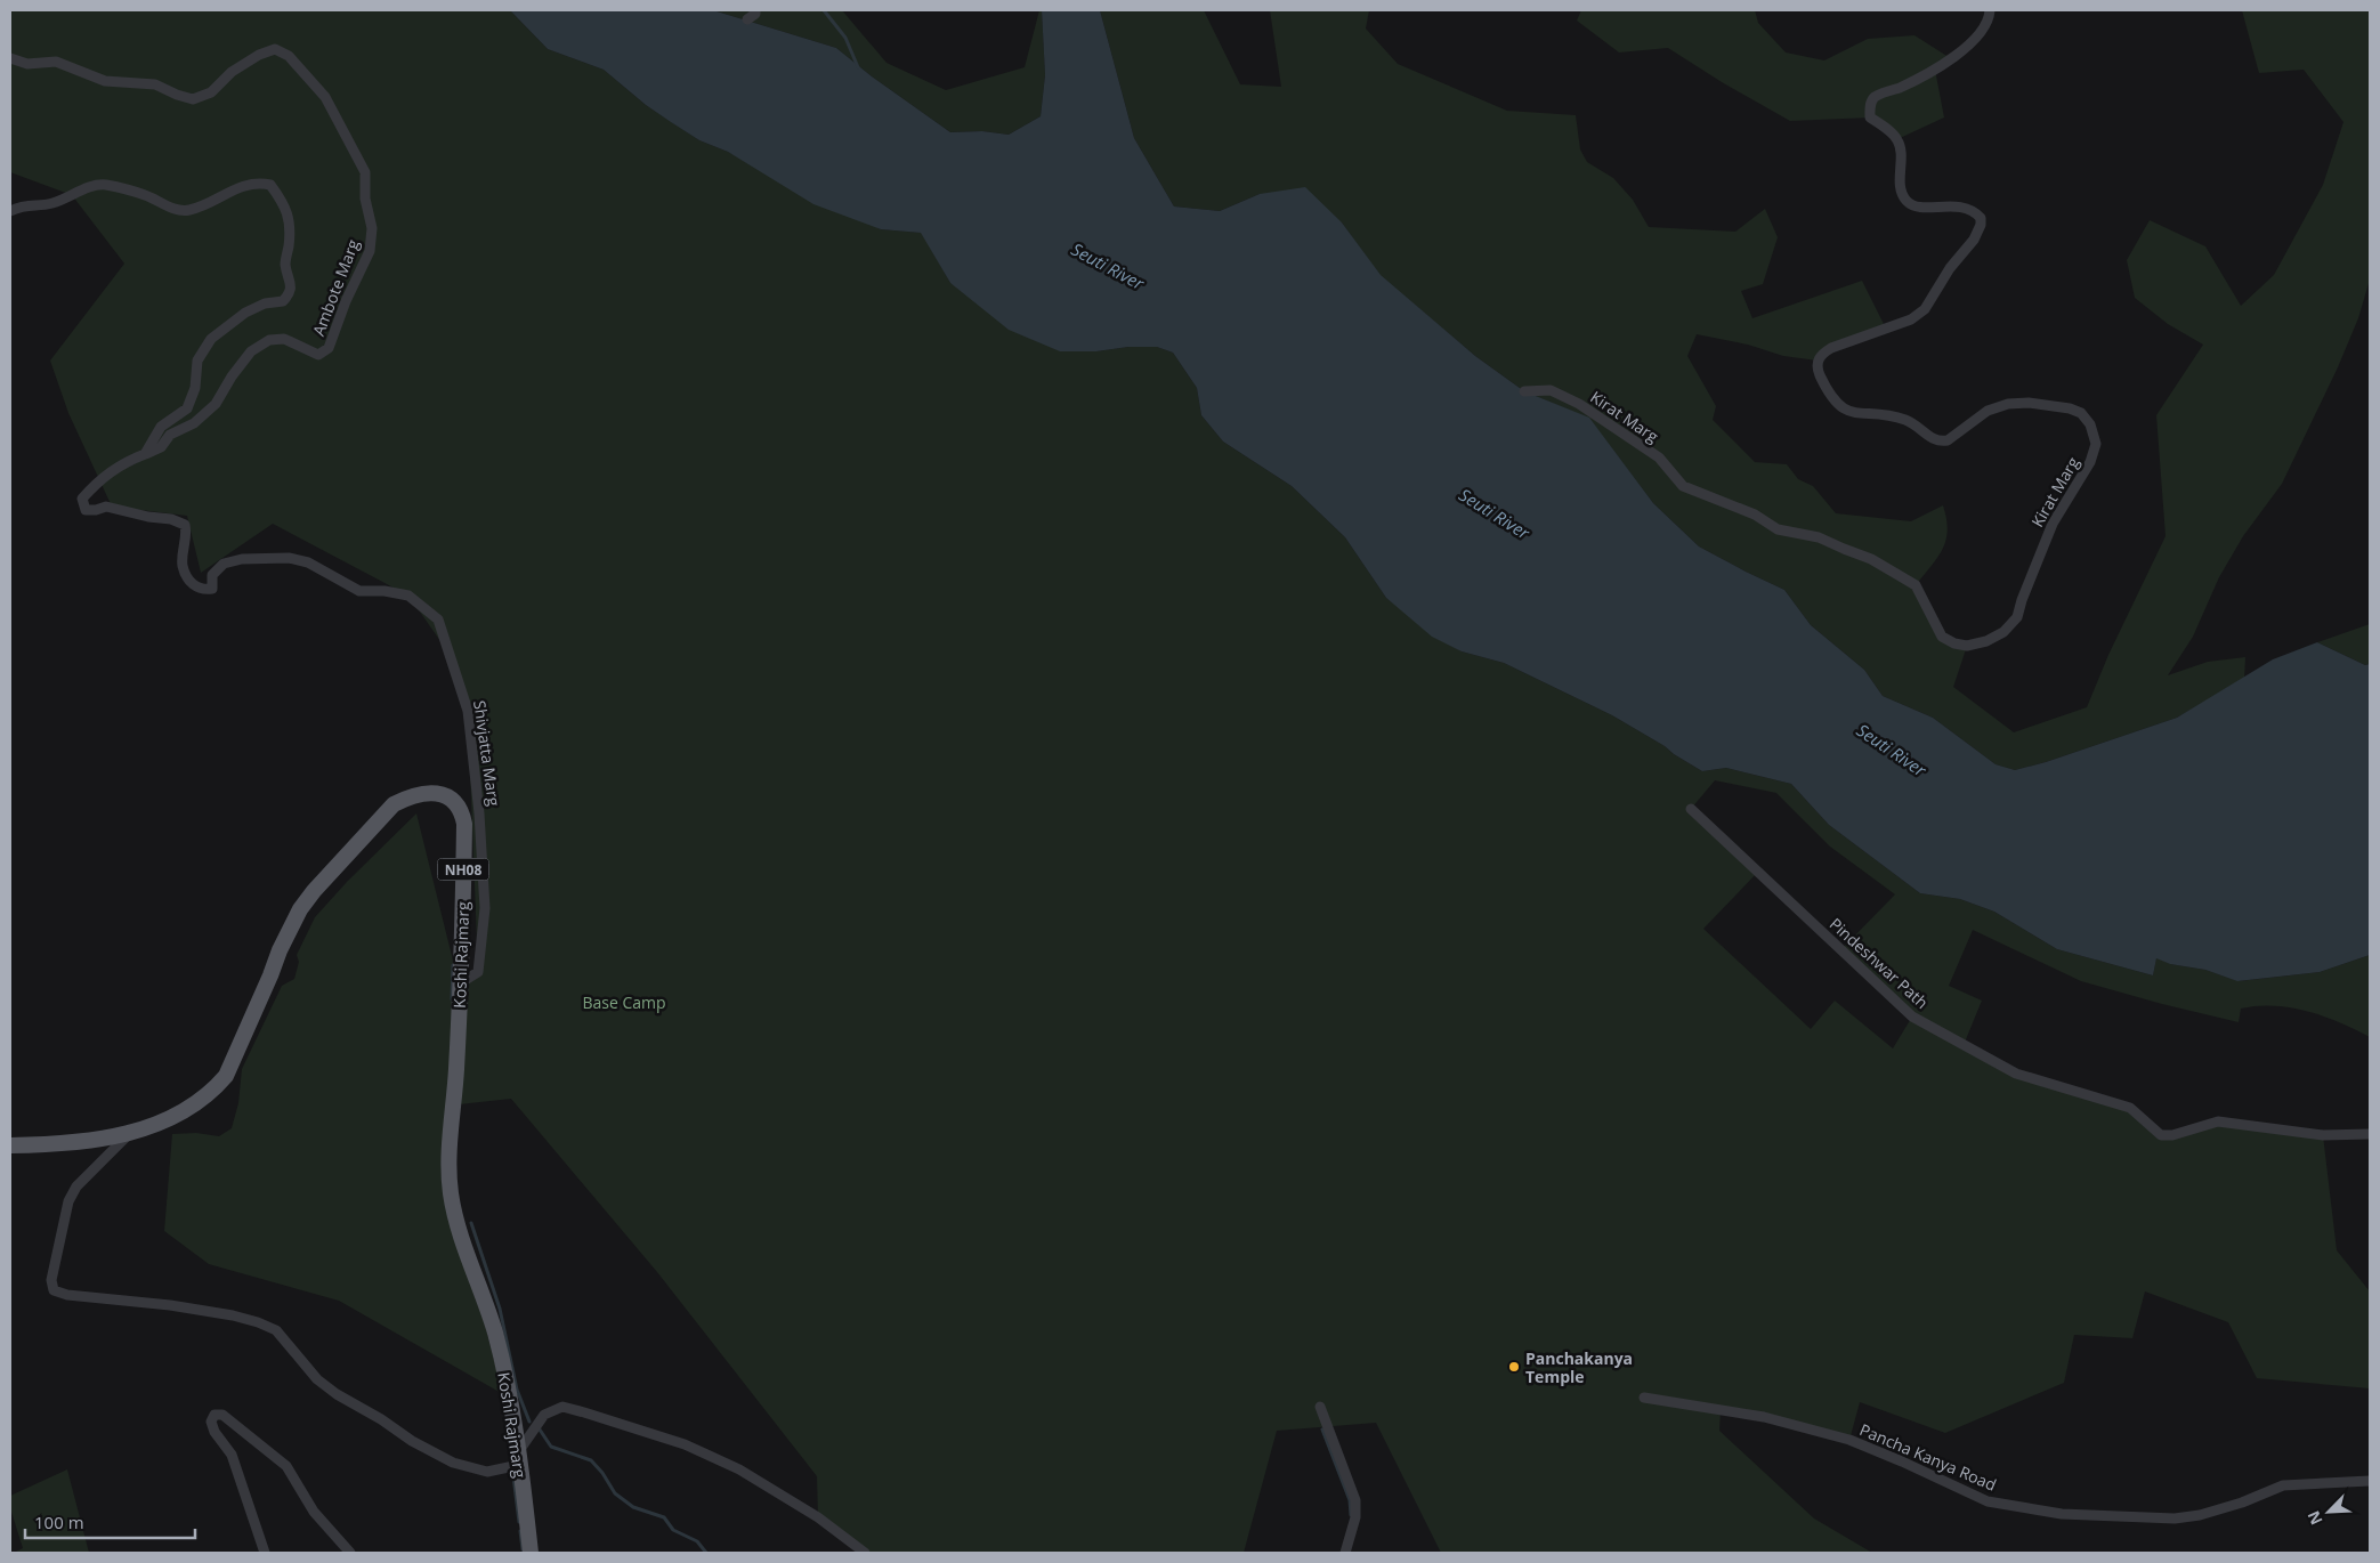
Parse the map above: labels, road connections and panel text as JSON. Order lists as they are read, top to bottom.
{
  "streets": {
    "main road": ["NH08", "Koshi Rajmarg"],
    "street": [
      "Ambote Marg",
      "Kirat Marg",
      "Shivjatta Marg",
      "Pindeshwar Path",
      "Pancha Kanya Road"
    ]
  },
  "crossings": [
    ["Ambote Marg", "Shivjatta Marg"],
    ["Shivjatta Marg", "Koshi Rajmarg"]
  ],
  "water": ["Seuti River"],
  "parks": ["Base Camp"],
  "places": ["Panchakanya Temple"],
  "scale_bar": "100 m",
  "north": "bottom left"
}
